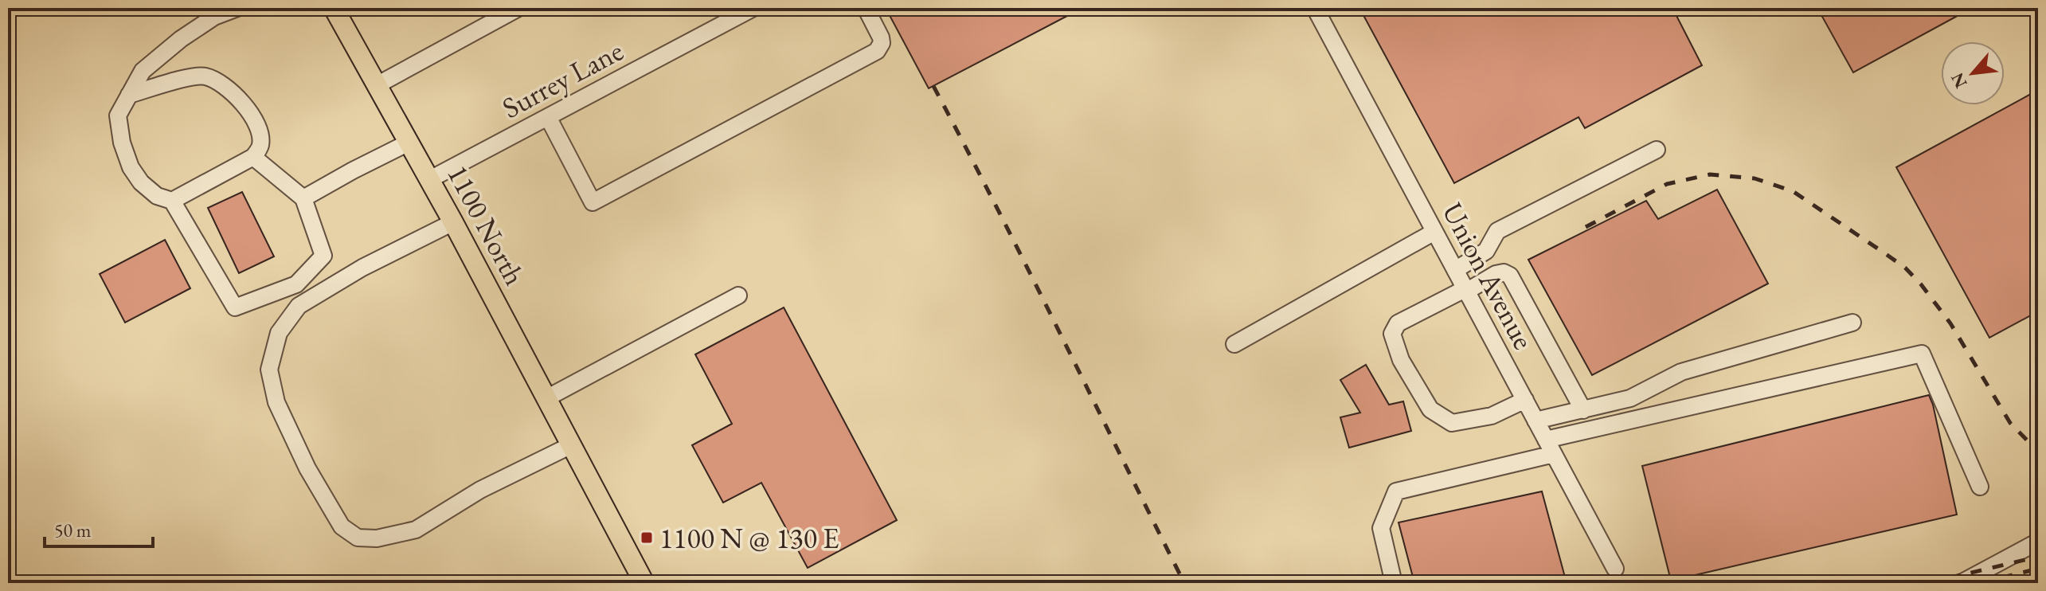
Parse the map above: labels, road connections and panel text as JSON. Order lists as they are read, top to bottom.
{
  "streets": {
    "main road": ["1100 North"],
    "street": ["Surrey Lane", "Union Avenue"]
  },
  "crossings": [
    ["Surrey Lane", "1100 North"]
  ],
  "places": {
    "transit": ["1100 N @ 130 E"]
  },
  "scale_bar": "50 m",
  "north": "bottom left"
}
